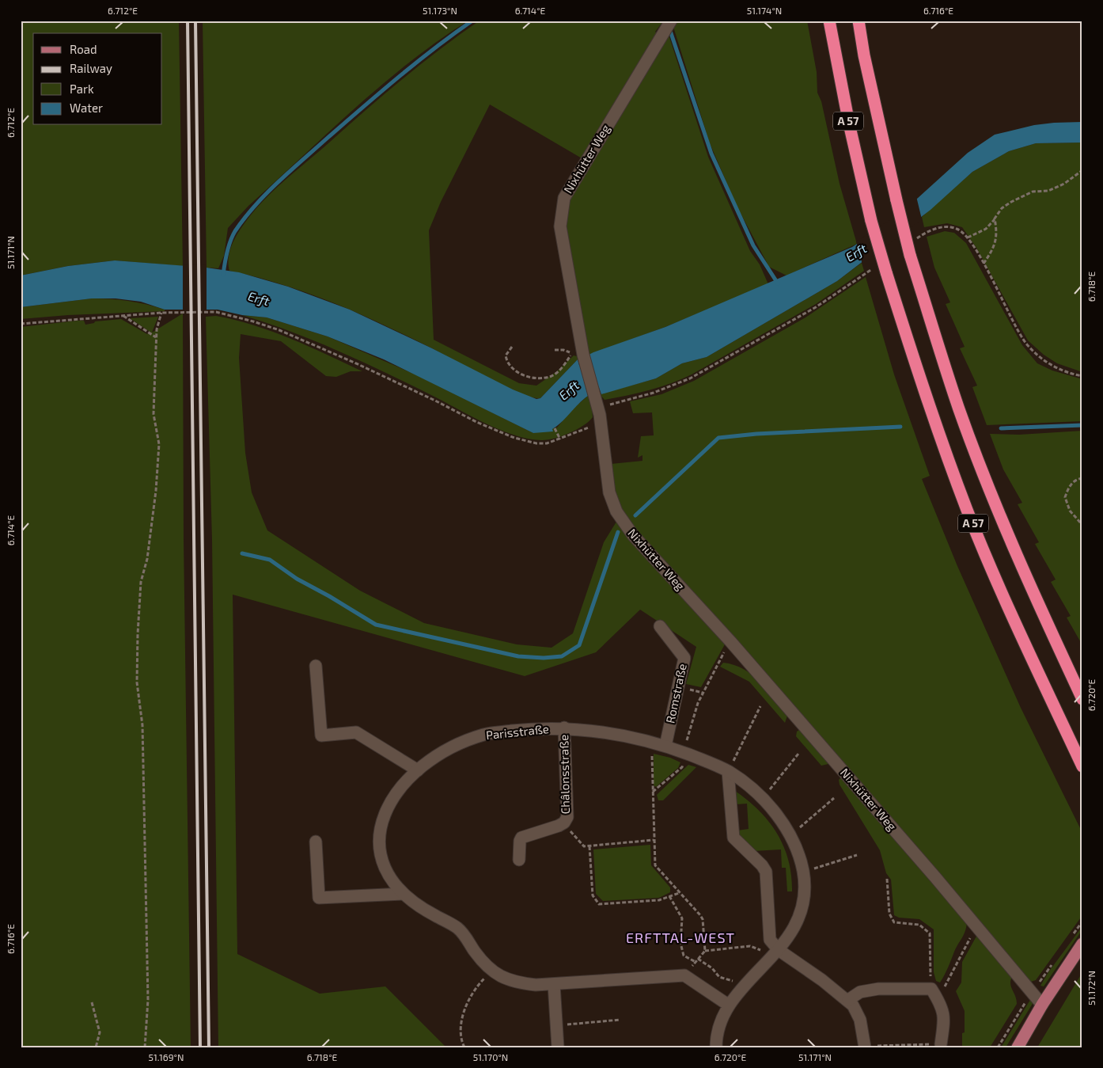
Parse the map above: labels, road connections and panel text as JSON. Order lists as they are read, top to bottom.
{
  "streets": {
    "highway": ["A 57"],
    "street": [
      "Nixhütter Weg",
      "Romstraße",
      "Parisstraße",
      "Châlonsstraße"
    ]
  },
  "crossings": [
    ["Romstraße", "Parisstraße"],
    ["Parisstraße", "Châlonsstraße"]
  ],
  "districts": ["ERFTTAL-WEST"],
  "water": ["Erft"],
  "legend": [
    "Road",
    "Railway",
    "Park",
    "Water"
  ],
  "coordinates": [
    "6.712°E",
    "51.173°N",
    "6.714°E",
    "51.174°N",
    "6.716°E",
    "51.171°N",
    "6.718°E",
    "6.720°E",
    "51.172°N",
    "51.169°N",
    "51.170°N"
  ]
}
